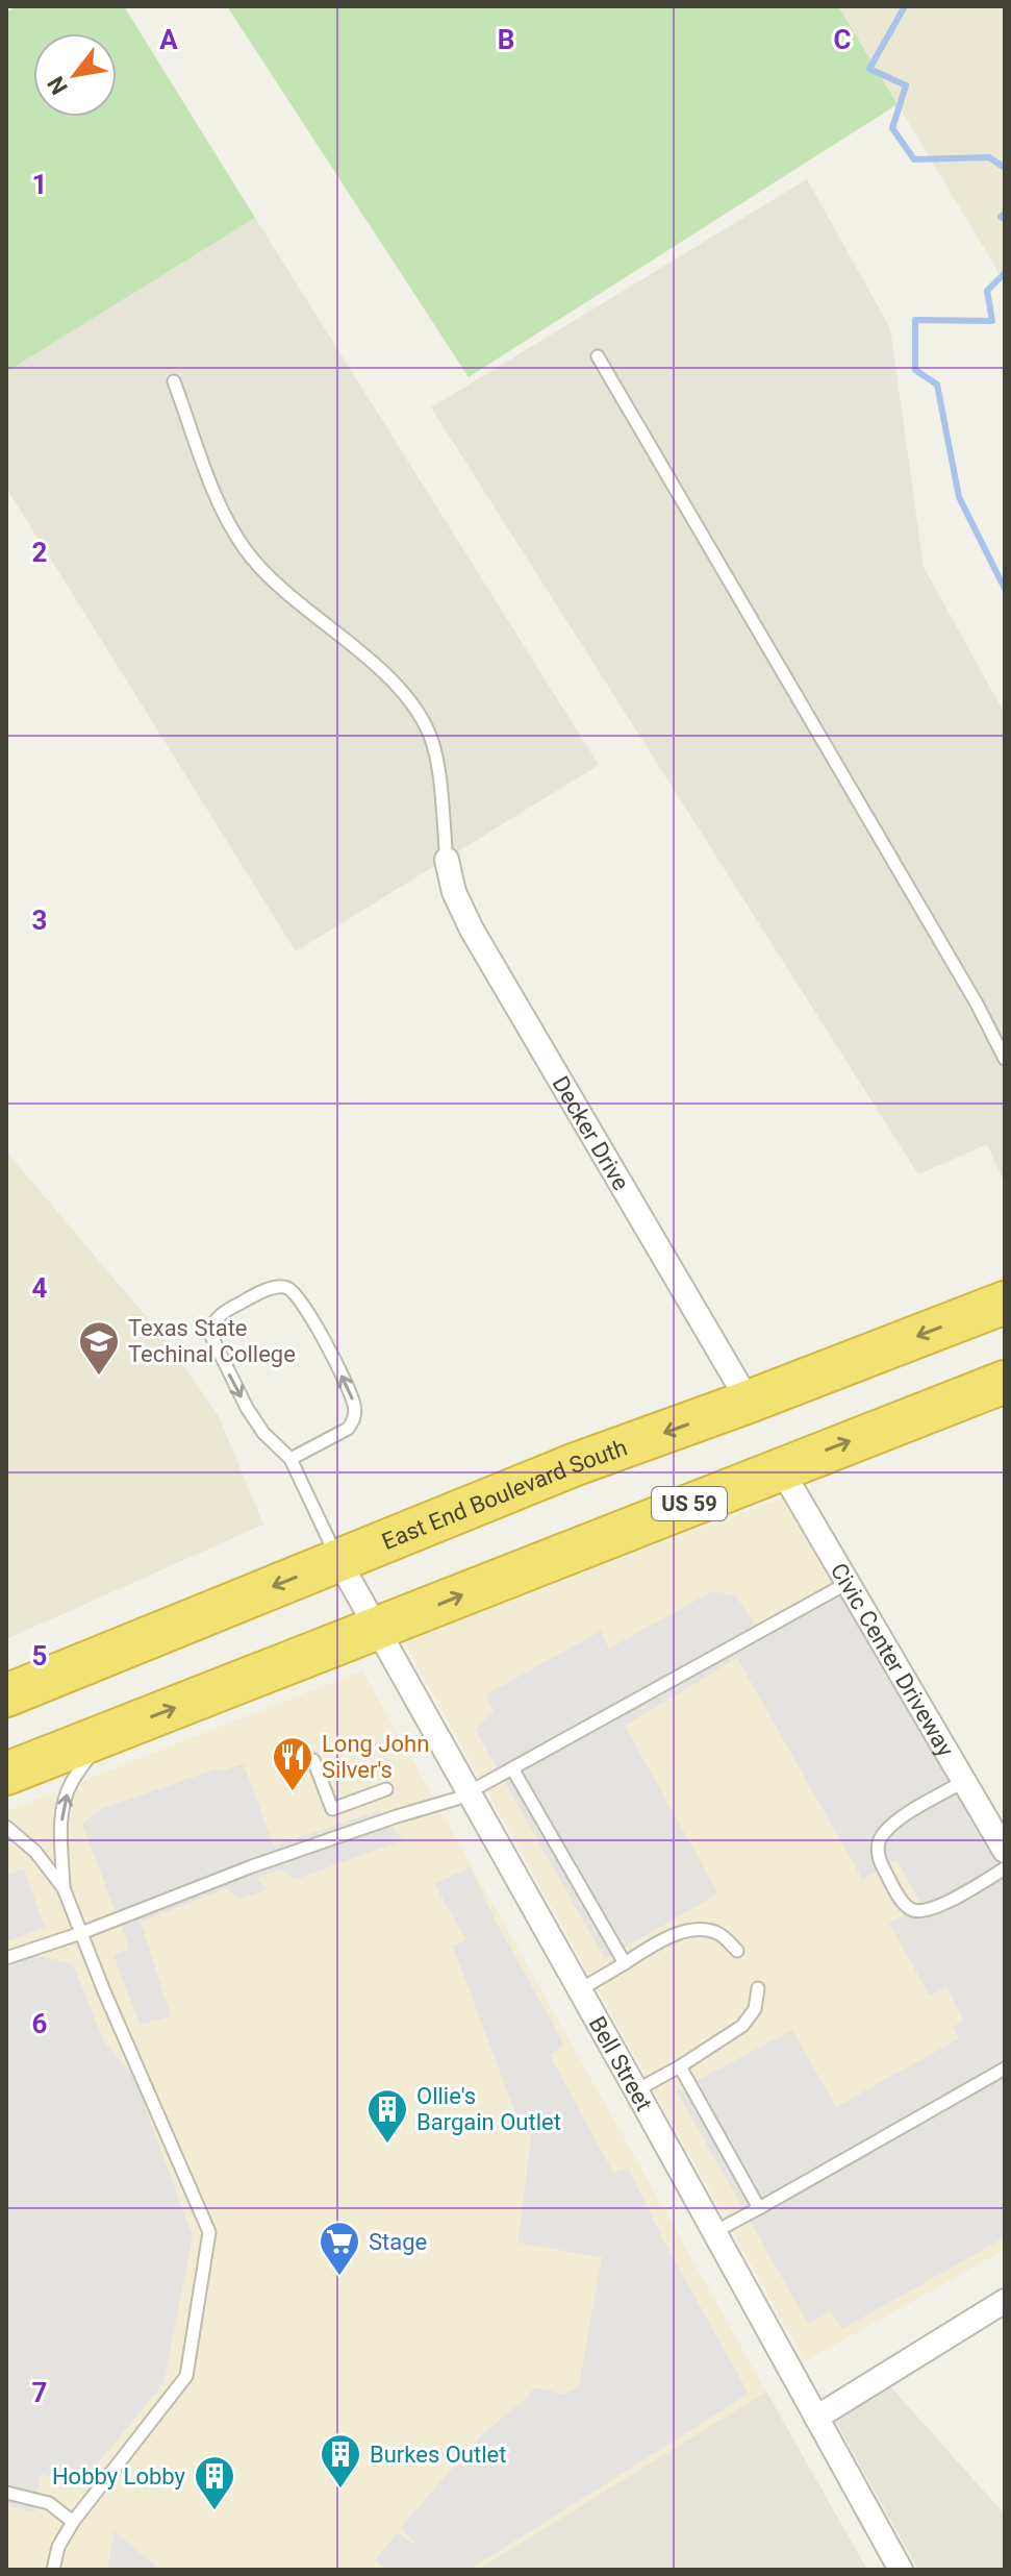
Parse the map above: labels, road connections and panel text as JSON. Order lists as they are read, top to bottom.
{
  "streets": {
    "highway": ["East End Boulevard South", "US 59"],
    "street": ["Decker Drive", "Civic Center Driveway", "Bell Street"]
  },
  "crossings": [
    ["Decker Drive", "East End Boulevard South"],
    ["East End Boulevard South", "Bell Street"],
    ["US 59", "Civic Center Driveway"],
    ["US 59", "Bell Street"]
  ],
  "places": {
    "school or university": ["Texas State Techinal College"],
    "restaurant": ["Long John Silver's"],
    "building": ["Ollie's Bargain Outlet", "Burkes Outlet", "Hobby Lobby"],
    "supermarket": ["Stage"]
  },
  "north": "bottom left",
  "grid": {
    "columns": ["A", "B", "C"],
    "rows": [
      "1",
      "2",
      "3",
      "4",
      "5",
      "6",
      "7"
    ]
  }
}
